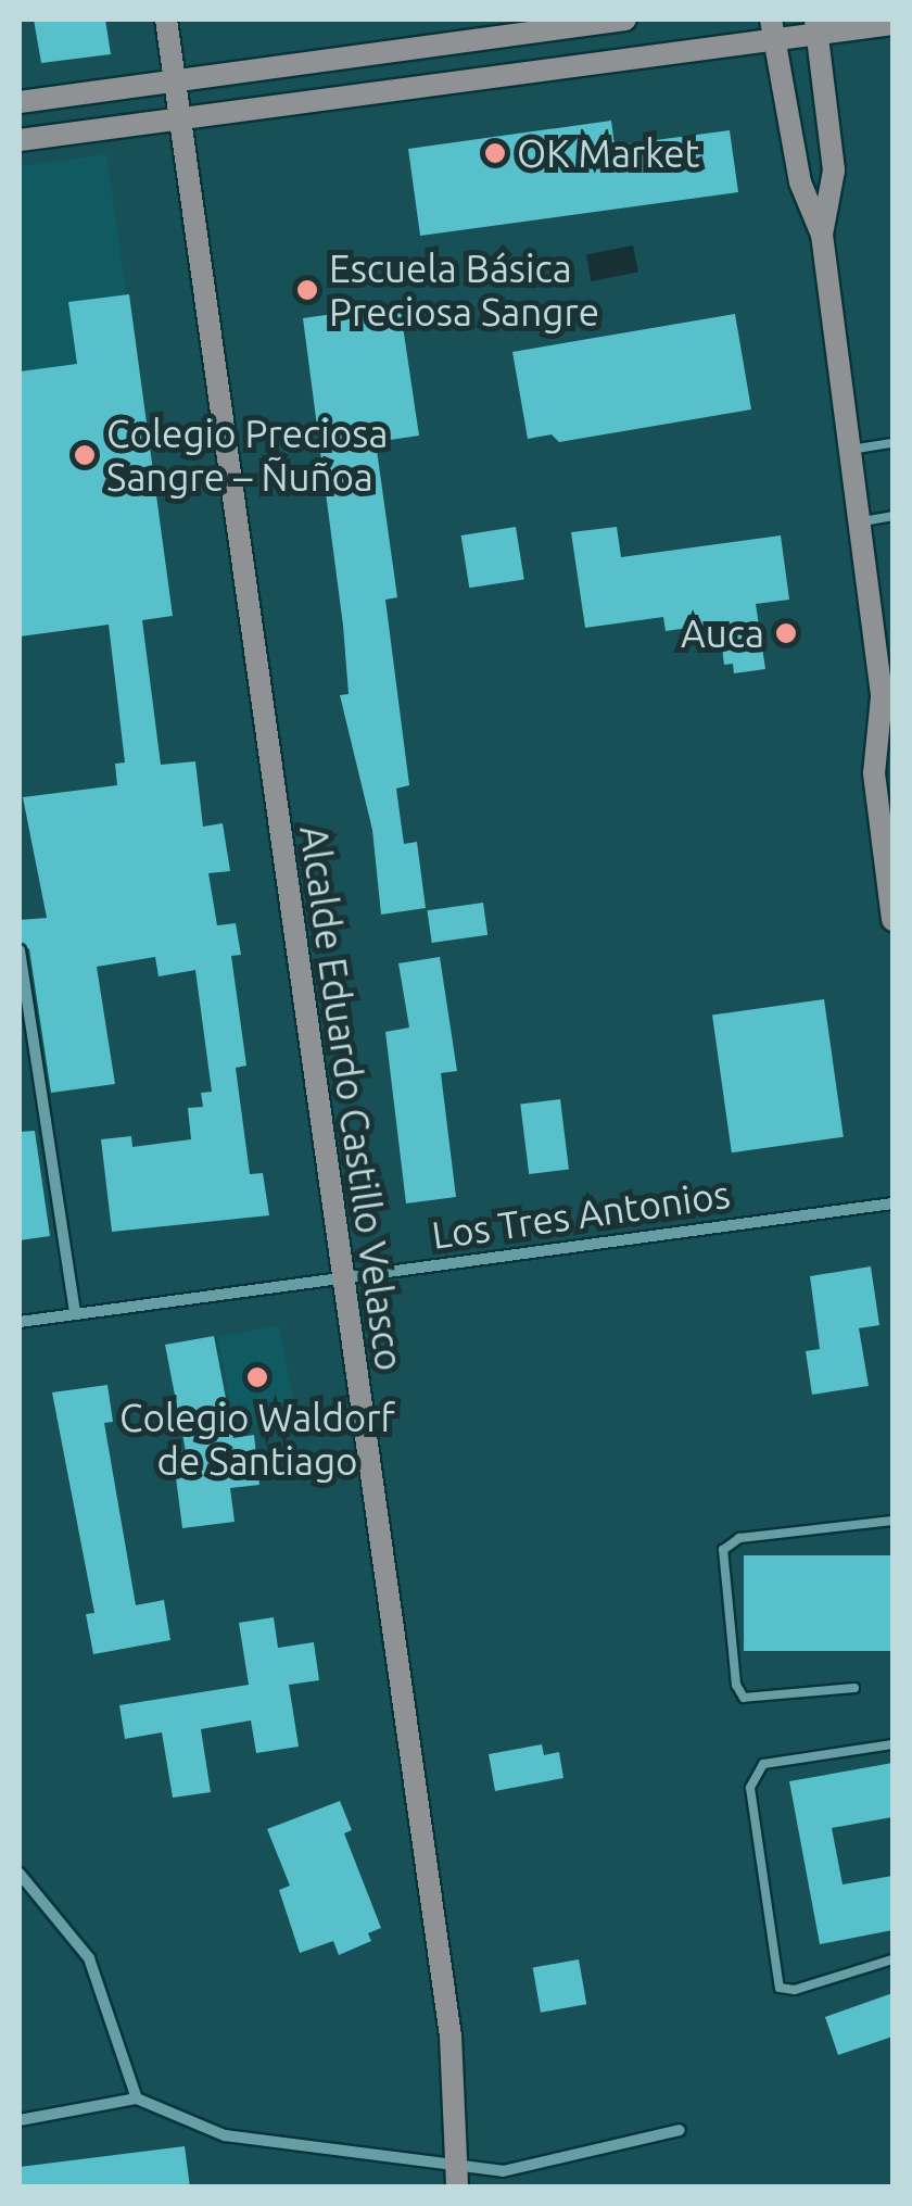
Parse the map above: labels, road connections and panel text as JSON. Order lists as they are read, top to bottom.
{
  "streets": {
    "main road": ["Alcalde Eduardo Castillo Velasco"],
    "street": ["Los Tres Antonios"]
  },
  "crossings": [
    ["Alcalde Eduardo Castillo Velasco", "Los Tres Antonios"]
  ],
  "places": [
    "OK Market",
    "Escuela Básica Preciosa Sangre",
    "Colegio Preciosa Sangre – Ñuñoa",
    "Auca",
    "Colegio Waldorf de Santiago"
  ]
}
